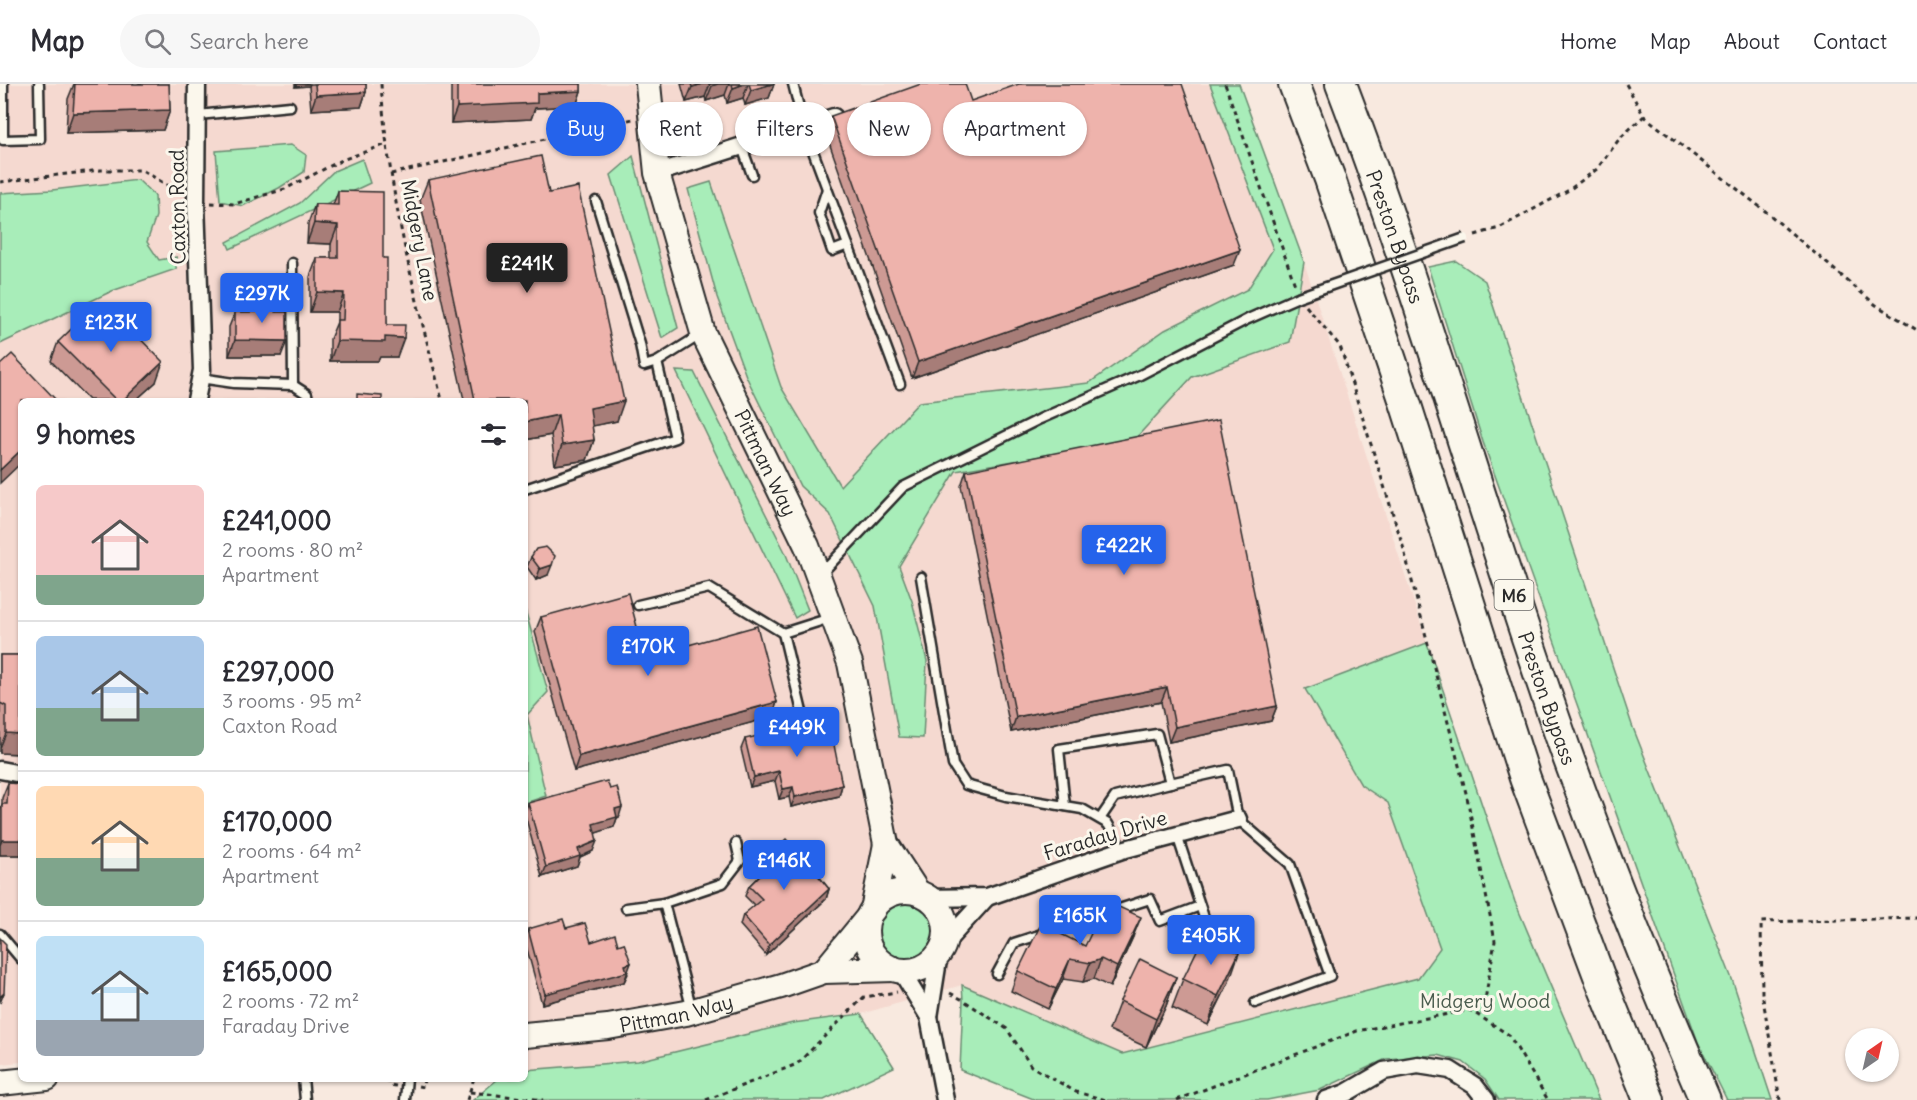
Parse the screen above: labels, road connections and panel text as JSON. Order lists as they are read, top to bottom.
{
  "streets": {
    "highway": ["Preston Bypass", "M6"],
    "street": ["Caxton Road", "Pittman Way", "Faraday Drive"],
    "path": ["Midgery Lane"]
  },
  "crossings": [
    ["Pittman Way", "Faraday Drive"]
  ],
  "parks": ["Midgery Wood"],
  "north": "top right",
  "page": {
    "header": "Map",
    "search": "Search here",
    "nav": [
      "Home",
      "Map",
      "About",
      "Contact"
    ],
    "chip": [
      "Buy",
      "Rent",
      "Filters",
      "New",
      "Apartment"
    ],
    "price": [
      "£241K",
      "£297K",
      "£123K",
      "£422K",
      "£170K",
      "£449K",
      "£146K",
      "£165K",
      "£405K"
    ],
    "heading": "9 homes",
    "list": [
      {
        "name": "£241,000",
        "note": "2 rooms · 80 m² · Apartment"
      },
      {
        "name": "£297,000",
        "note": "3 rooms · 95 m² · Caxton Road"
      },
      {
        "name": "£170,000",
        "note": "2 rooms · 64 m² · Apartment"
      },
      {
        "name": "£165,000",
        "note": "2 rooms · 72 m² · Faraday Drive"
      }
    ]
  }
}
